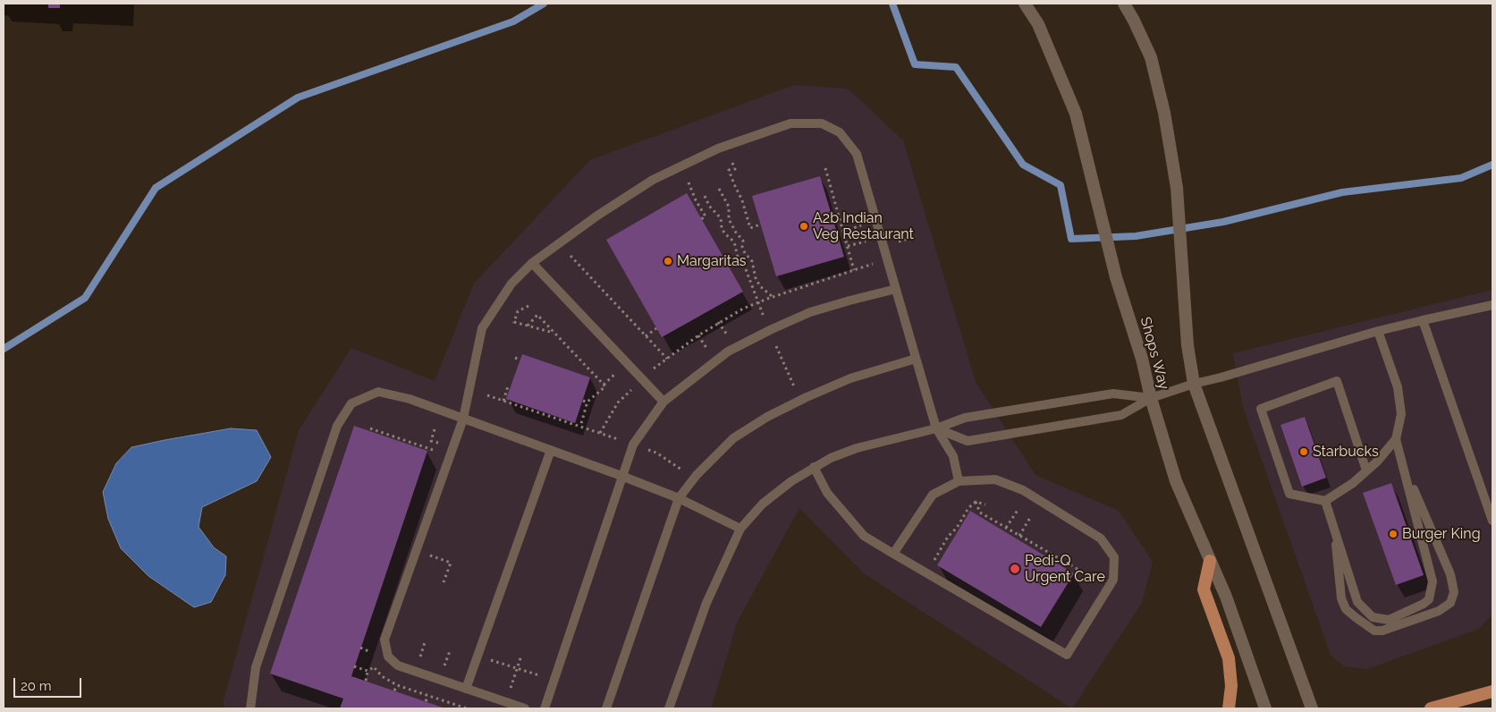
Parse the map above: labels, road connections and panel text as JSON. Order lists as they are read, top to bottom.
{
  "streets": {
    "street": ["Shops Way"]
  },
  "places": [
    "A2b Indian Veg Restaurant",
    "Margaritas",
    "Starbucks",
    "Burger King",
    "Pedi-Q Urgent Care"
  ],
  "scale_bar": "20 m"
}
